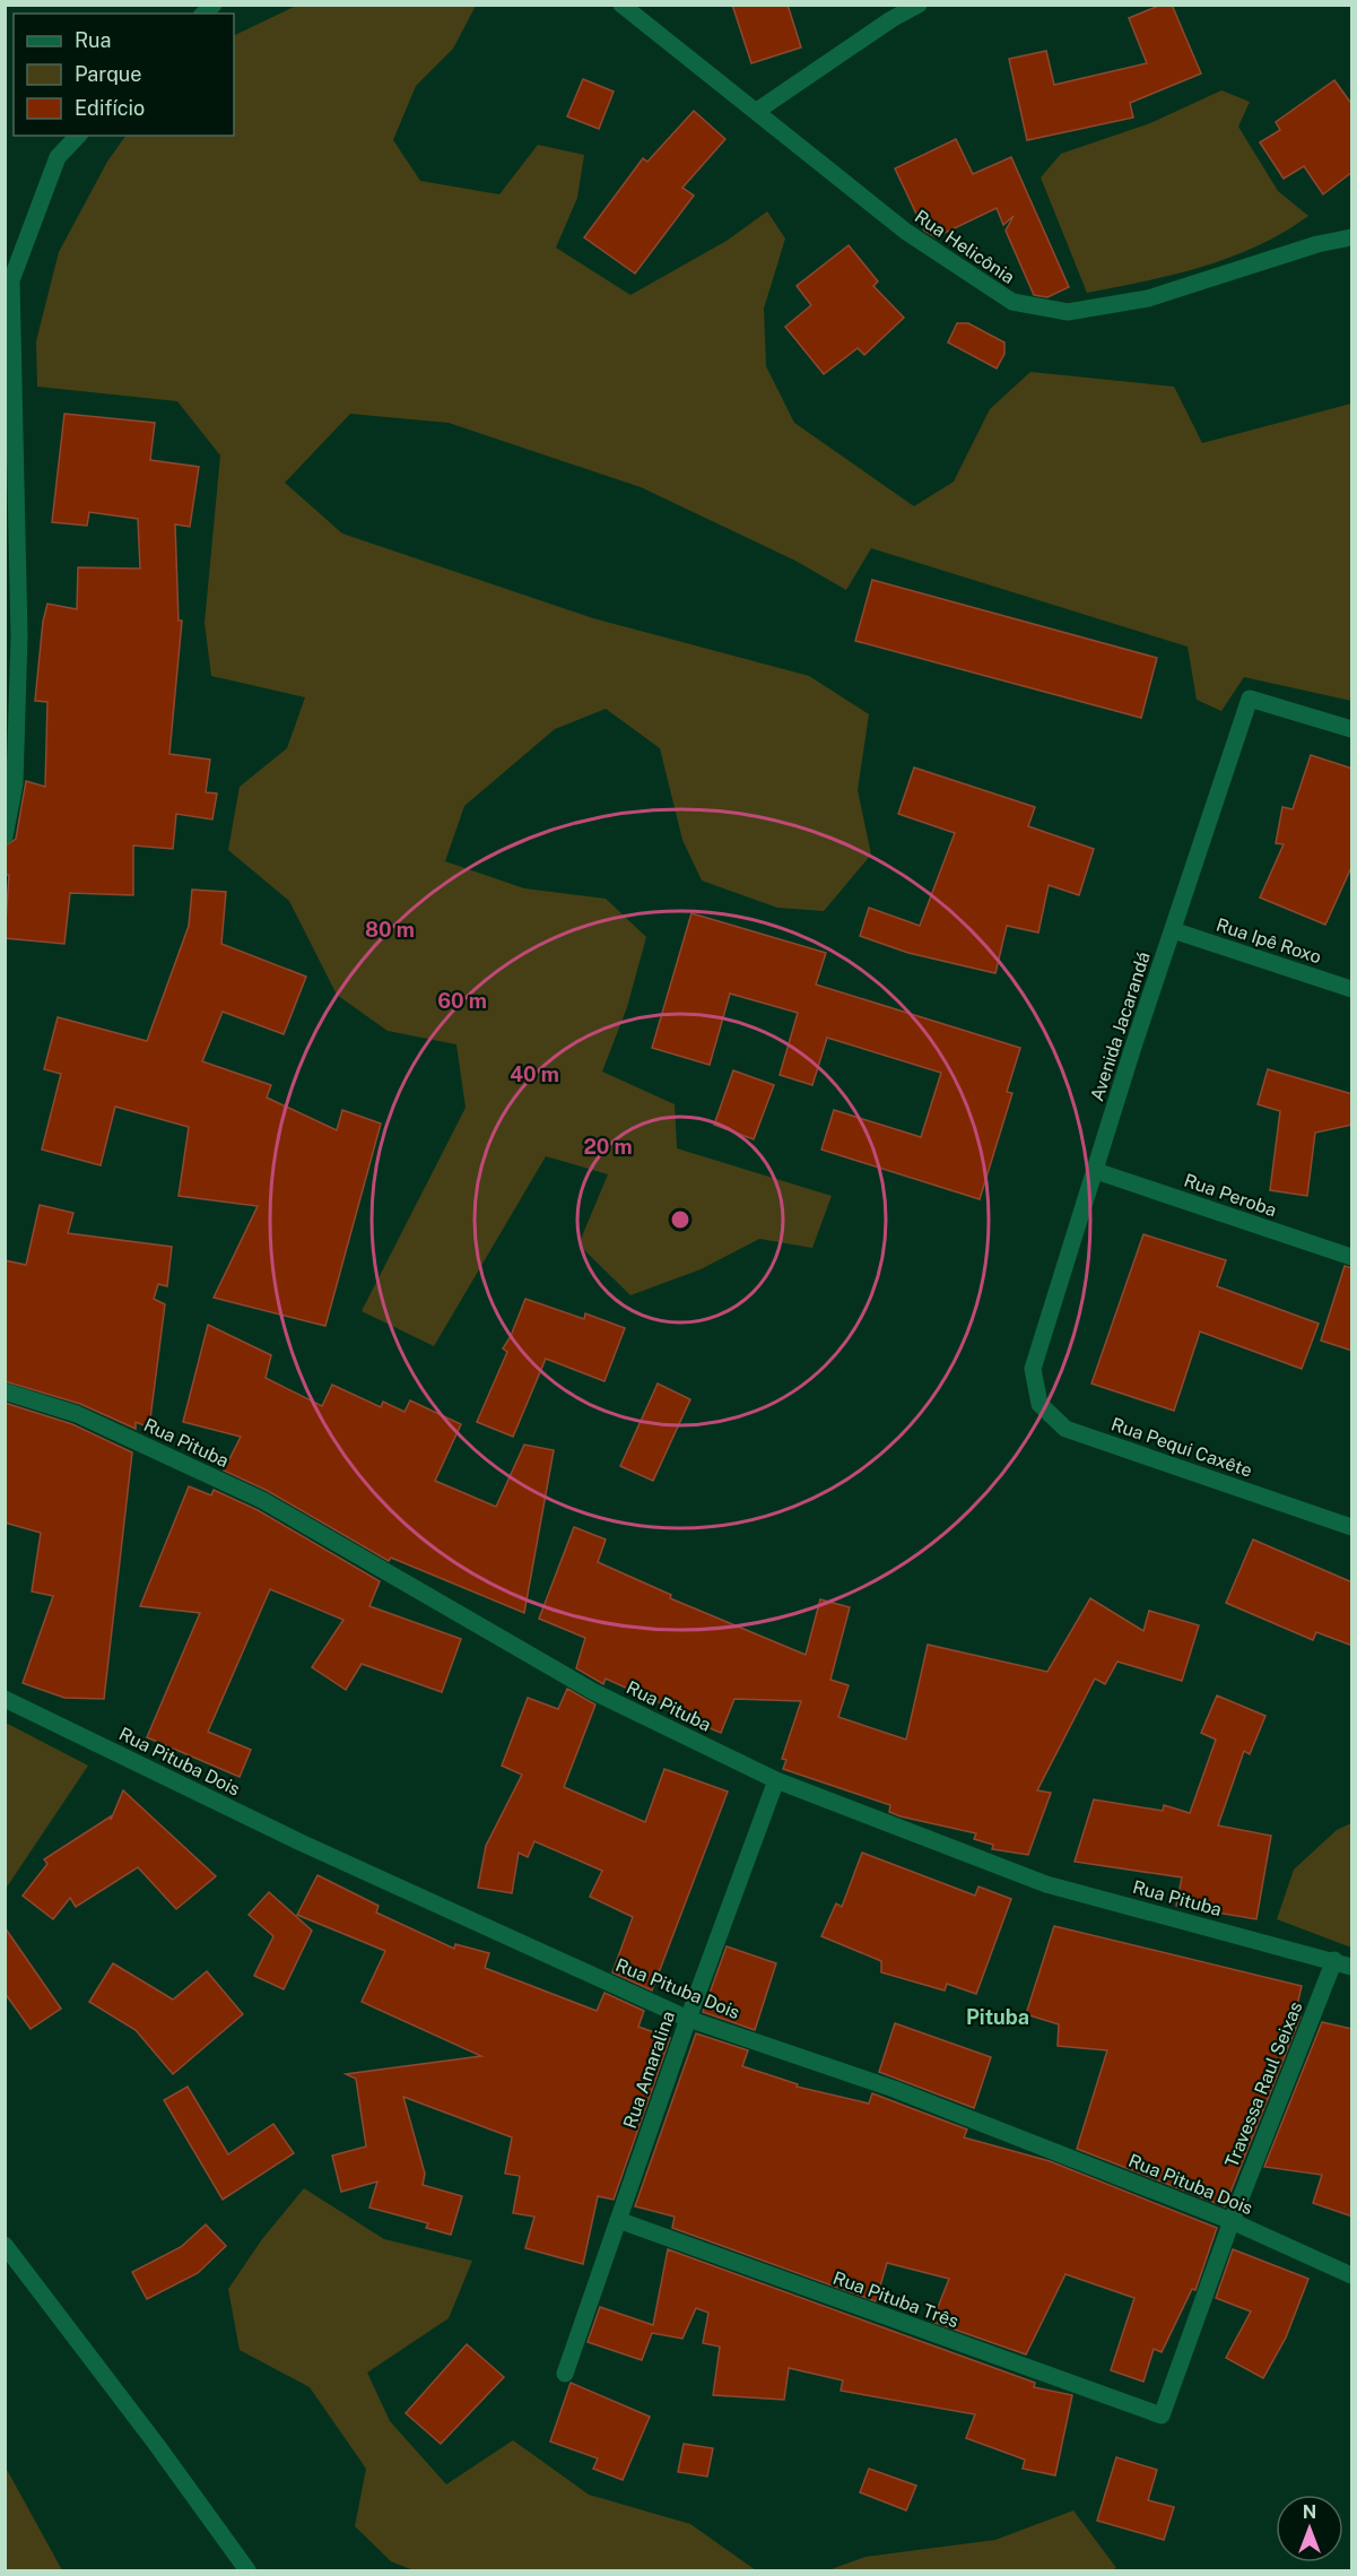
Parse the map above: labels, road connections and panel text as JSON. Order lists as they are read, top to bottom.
{
  "streets": {
    "street": [
      "Rua Helicônia",
      "Rua Ipê Roxo",
      "Avenida Jacarandá",
      "Rua Peroba",
      "Rua Pituba",
      "Rua Pequi Caxête",
      "Rua Pituba Dois",
      "Rua Amaralina",
      "Travessa Raul Seixas",
      "Rua Pituba Três"
    ]
  },
  "crossings": [
    ["Rua Ipê Roxo", "Avenida Jacarandá"],
    ["Avenida Jacarandá", "Rua Peroba"],
    ["Avenida Jacarandá", "Rua Pequi Caxête"],
    ["Rua Pituba", "Rua Amaralina"],
    ["Rua Pituba", "Travessa Raul Seixas"],
    ["Rua Pituba Dois", "Rua Amaralina"],
    ["Rua Pituba Dois", "Travessa Raul Seixas"],
    ["Rua Amaralina", "Rua Pituba Três"],
    ["Travessa Raul Seixas", "Rua Pituba Três"]
  ],
  "districts": ["Pituba"],
  "legend": ["Rua", "Parque", "Edifício"],
  "north": "top",
  "rings": [
    "80 m",
    "60 m",
    "40 m",
    "20 m"
  ]
}
